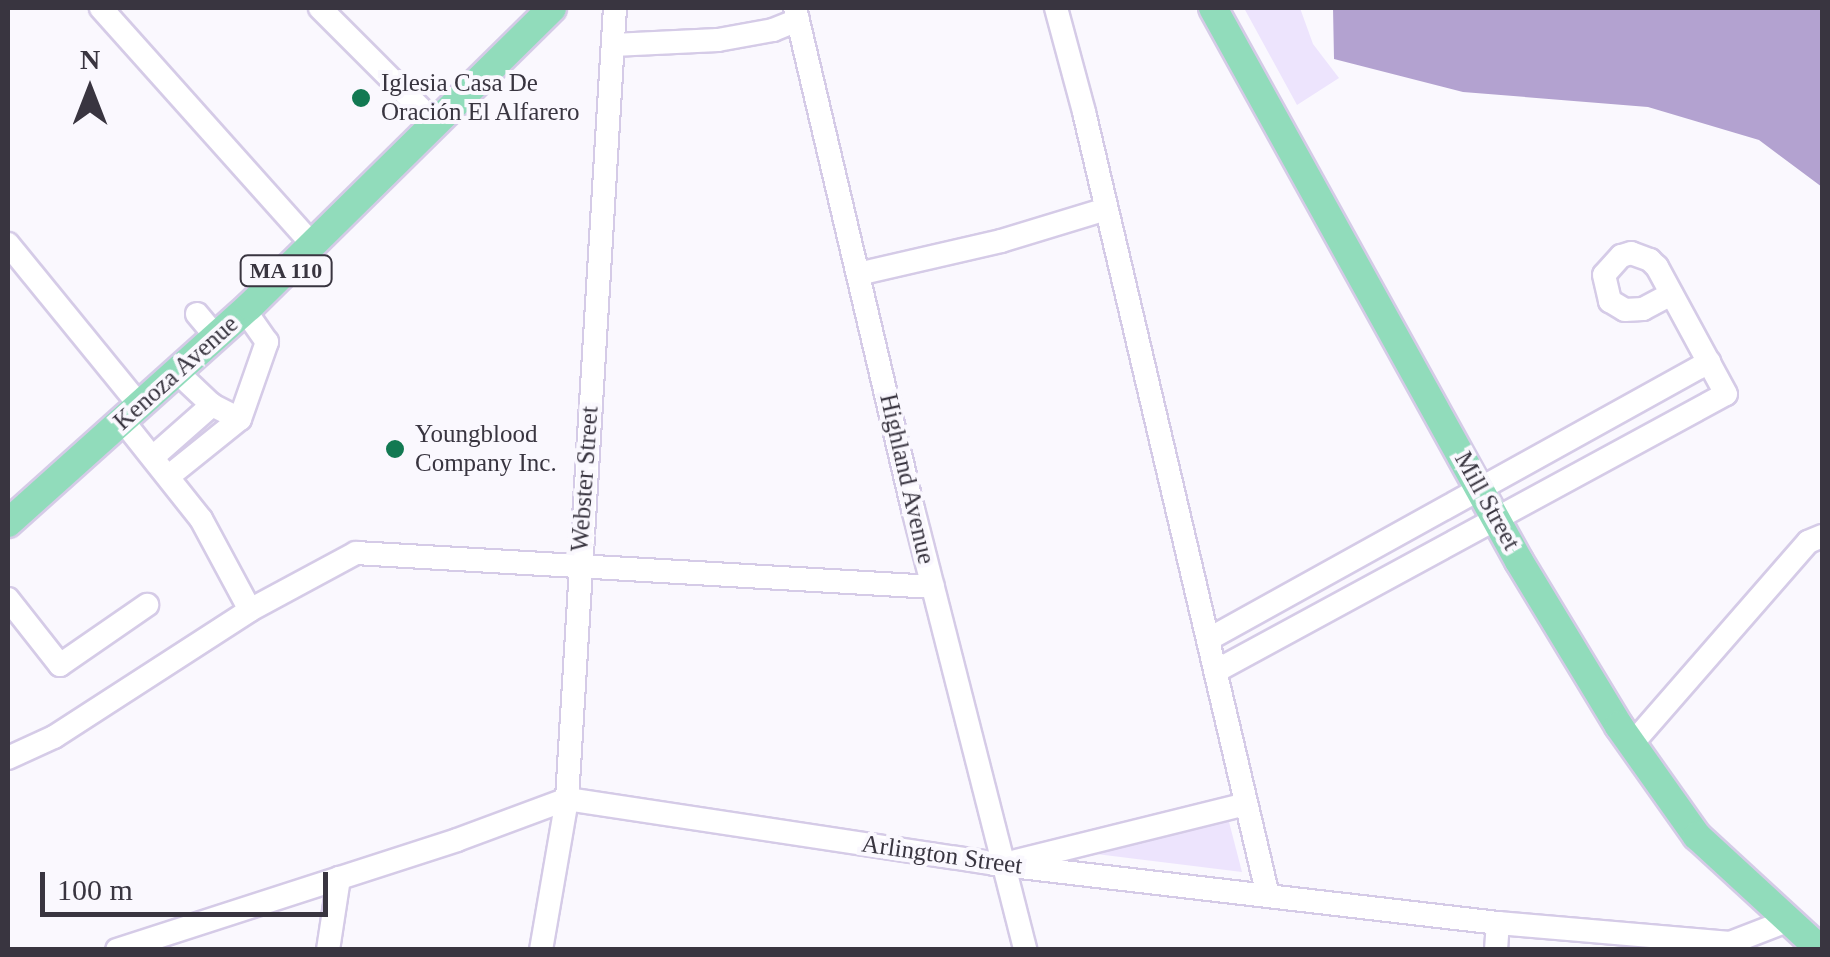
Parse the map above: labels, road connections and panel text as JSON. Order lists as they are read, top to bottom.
{
  "streets": {
    "main road": ["MA 110", "Kenoza Avenue", "Mill Street"],
    "street": ["Webster Street", "Highland Avenue", "Arlington Street"]
  },
  "crossings": [
    ["Webster Street", "Arlington Street"],
    ["Highland Avenue", "Arlington Street"],
    ["Mill Street", "Arlington Street"]
  ],
  "places": ["Iglesia Casa De Oración El Alfarero", "Youngblood Company Inc."],
  "scale_bar": "100 m",
  "north": "top"
}
